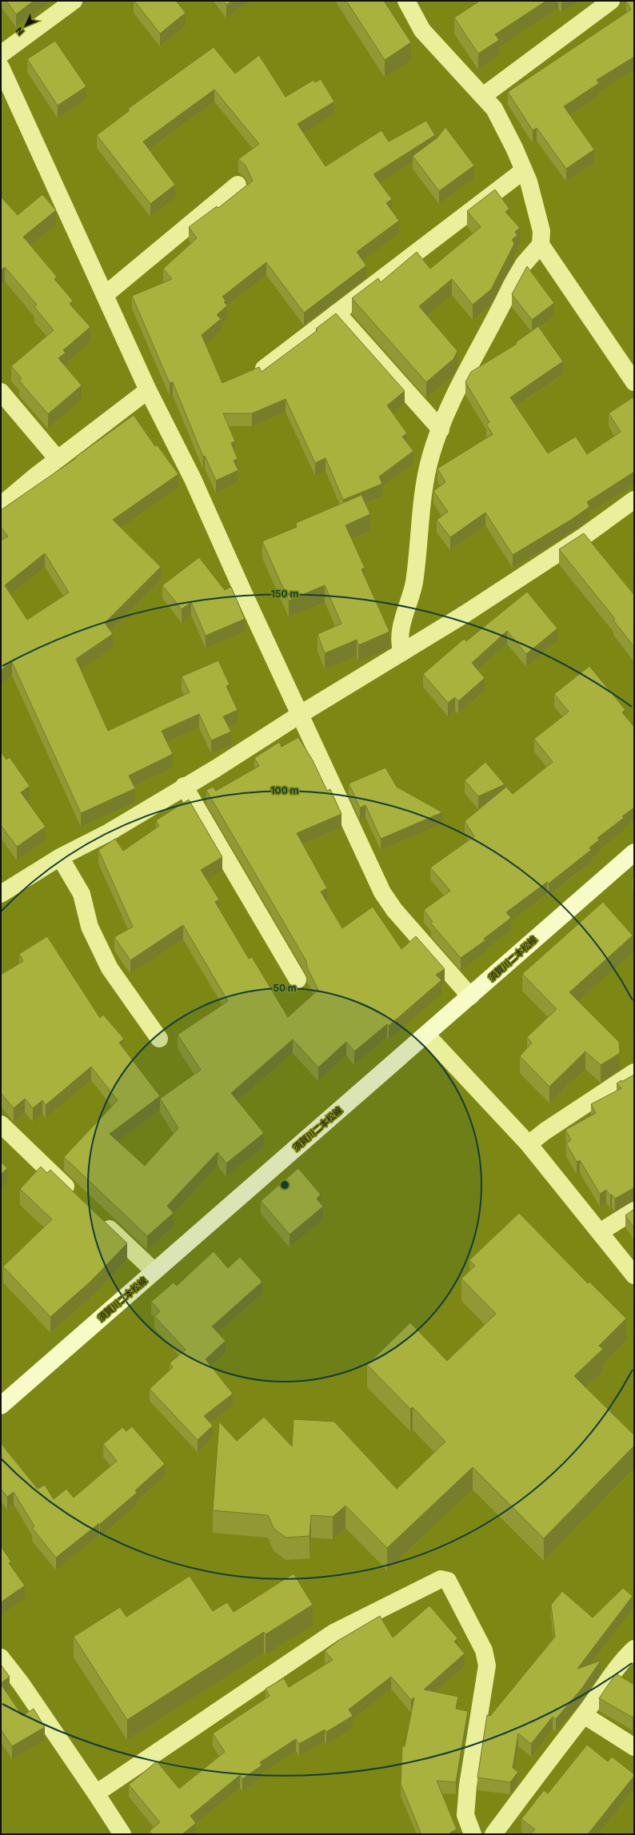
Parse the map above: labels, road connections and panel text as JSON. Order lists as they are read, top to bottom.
{
  "streets": {
    "main road": ["須賀川二本松線"]
  },
  "north": "bottom left",
  "rings": ["150 m", "100 m", "50 m"]
}
